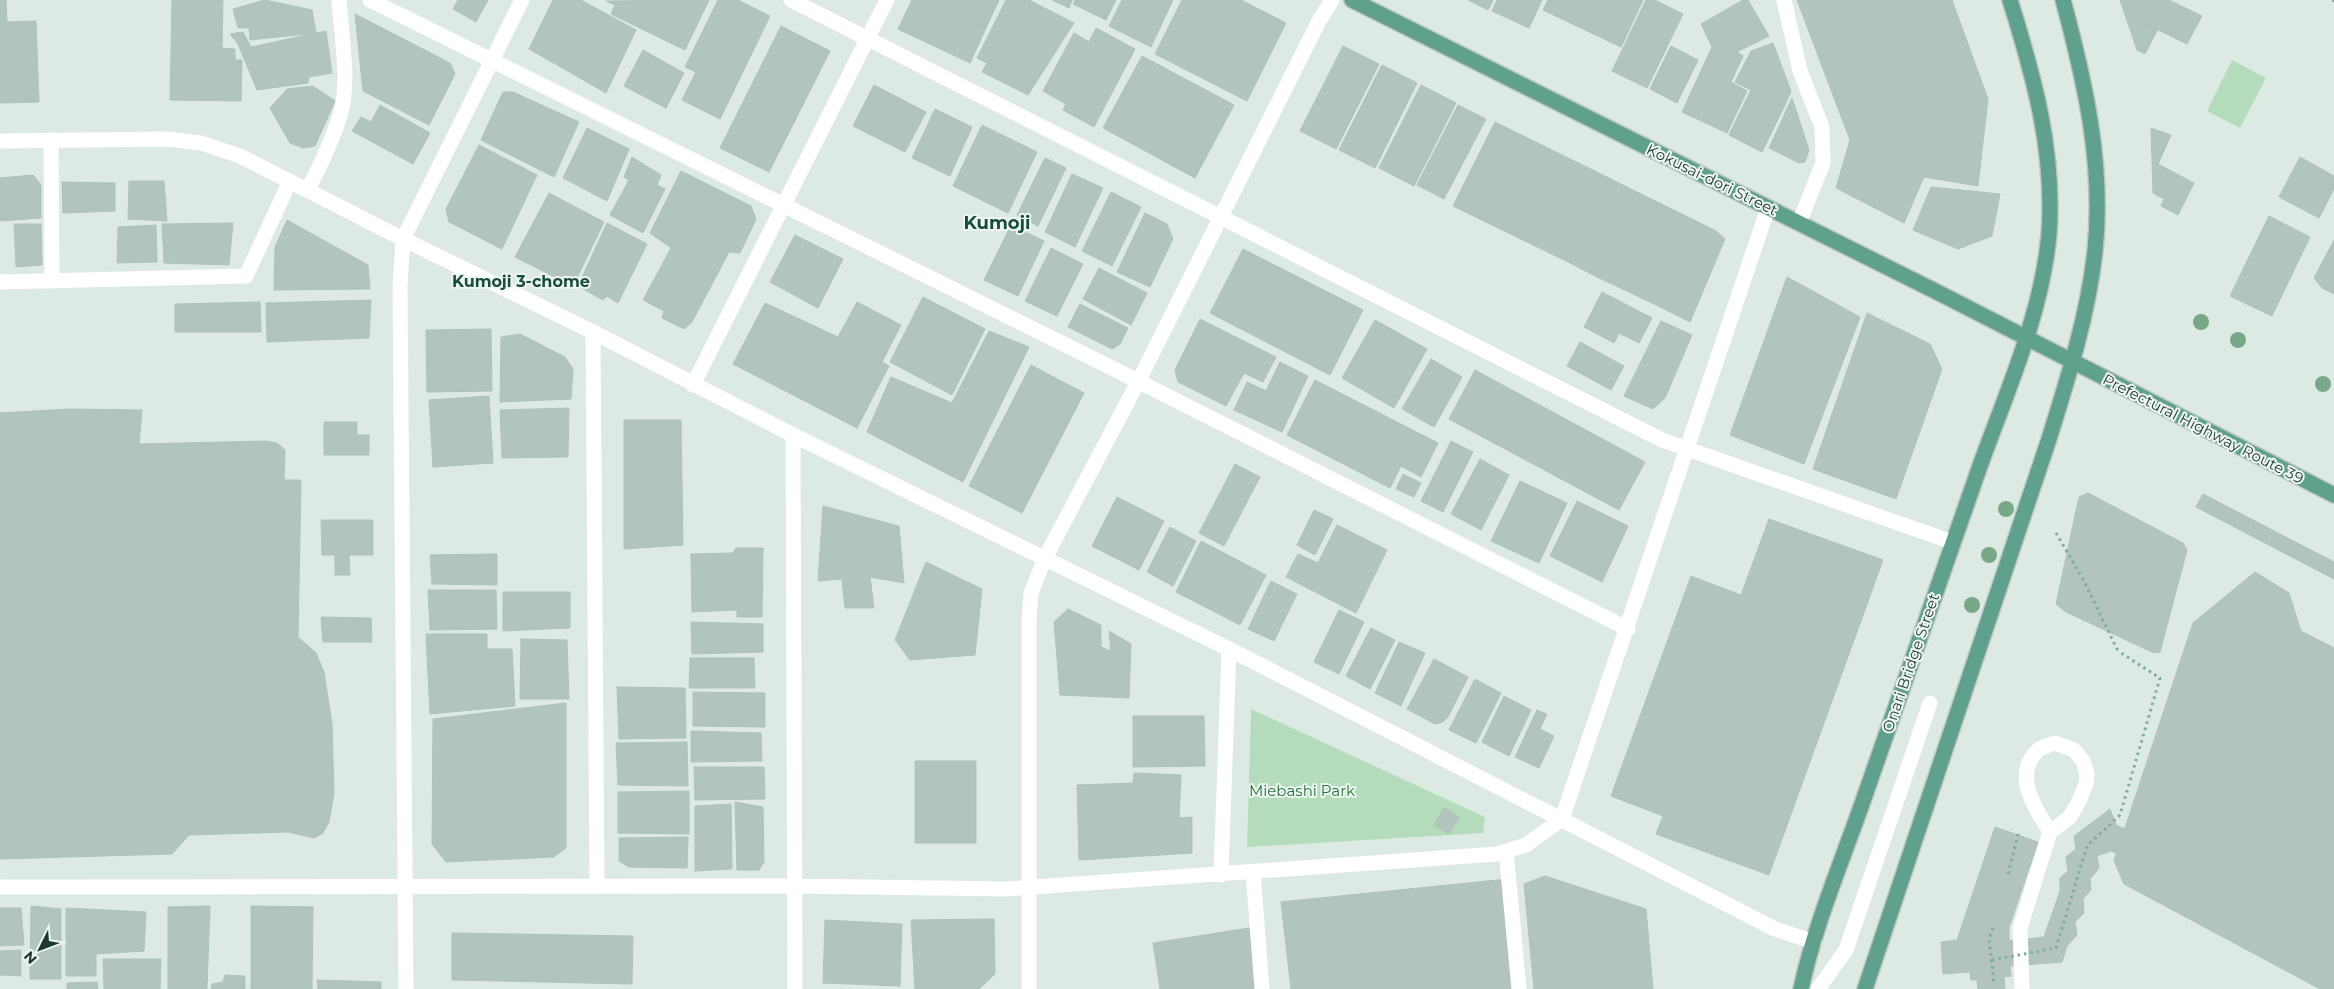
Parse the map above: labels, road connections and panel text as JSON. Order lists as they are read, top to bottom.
{
  "streets": {
    "main road": ["Kokusai-dori Street", "Prefectural Highway Route 39", "Onari Bridge Street"]
  },
  "crossings": [
    ["Kokusai-dori Street", "Prefectural Highway Route 39"],
    ["Kokusai-dori Street", "Onari Bridge Street"]
  ],
  "districts": ["Kumoji", "Kumoji 3-chome"],
  "parks": ["Miebashi Park"],
  "north": "bottom left"
}
